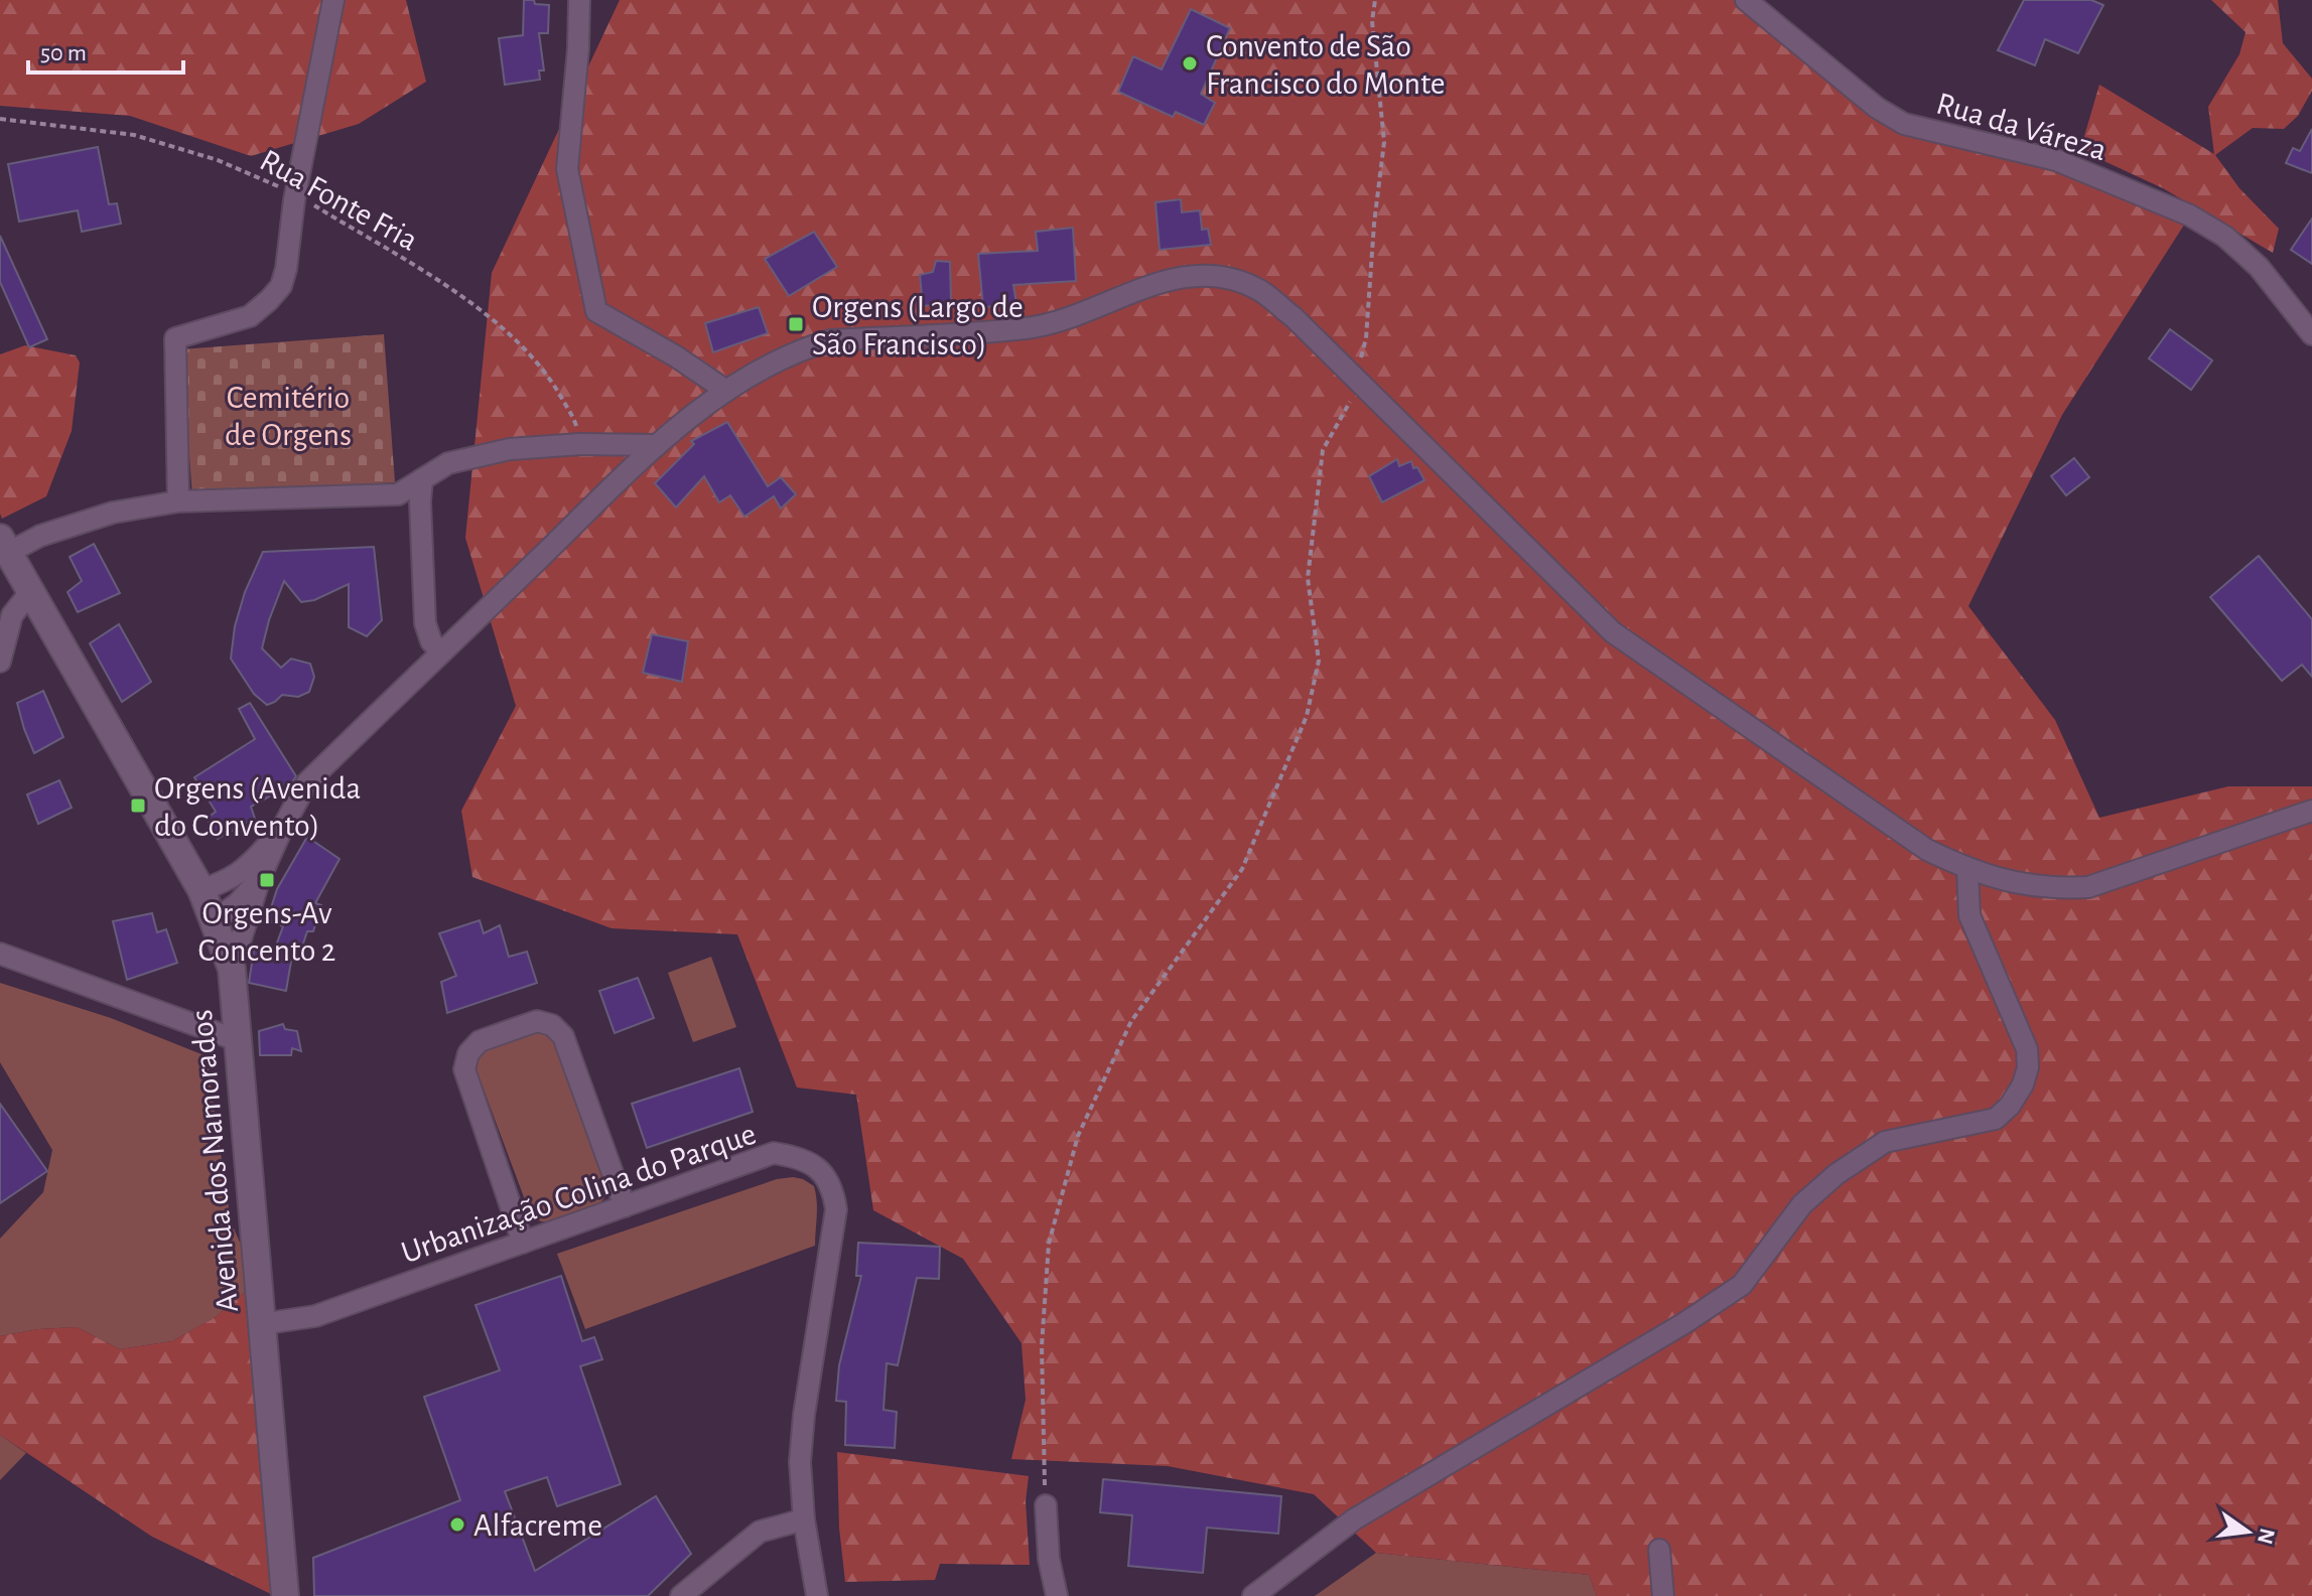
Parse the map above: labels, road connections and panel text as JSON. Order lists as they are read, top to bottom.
{
  "streets": {
    "street": ["Rua da Váreza", "Avenida dos Namorados", "Urbanização Colina do Parque"],
    "path": ["Rua Fonte Fria"]
  },
  "crossings": [
    ["Avenida dos Namorados", "Urbanização Colina do Parque"]
  ],
  "parks": ["Cemitério de Orgens"],
  "places": {
    "other": ["Convento de São Francisco do Monte", "Alfacreme"],
    "transit": ["Orgens (Largo de São Francisco)", "Orgens (Avenida do Convento)", "Orgens-Av Concento 2"]
  },
  "scale_bar": "50 m",
  "north": "right"
}
